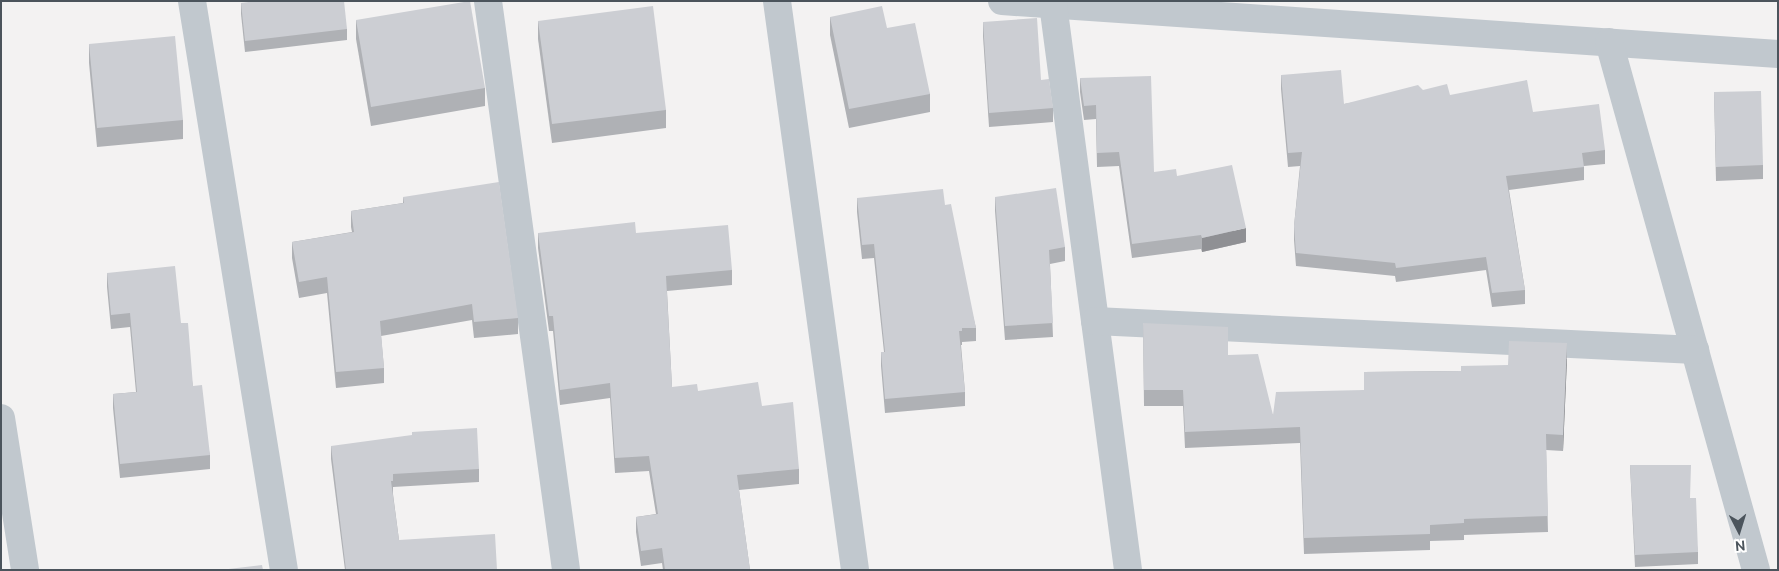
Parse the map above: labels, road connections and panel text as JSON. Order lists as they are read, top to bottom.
{
  "north": "bottom"
}
